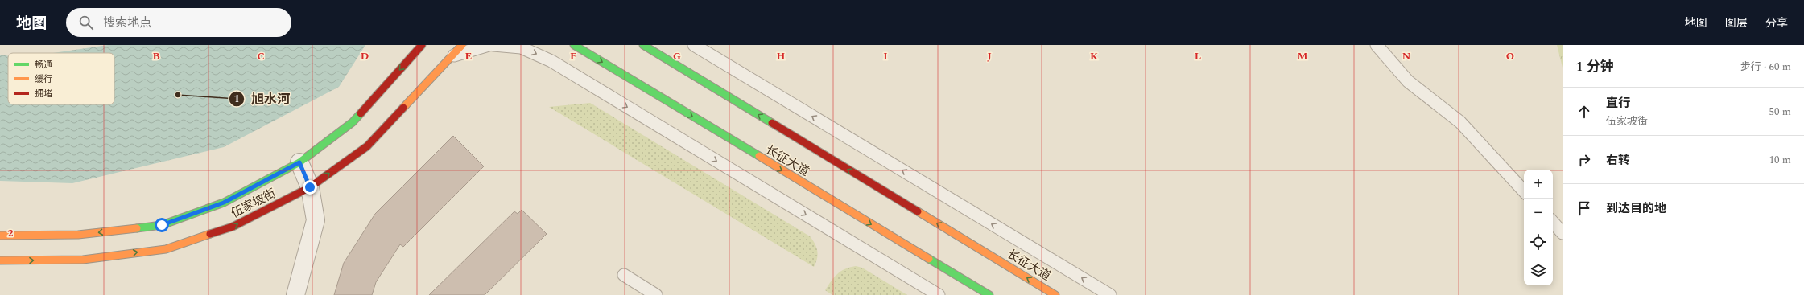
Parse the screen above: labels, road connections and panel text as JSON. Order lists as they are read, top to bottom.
{
  "streets": {
    "street": ["长征大道", "伍家坡街"]
  },
  "places": ["旭水河"],
  "legend": ["畅通", "缓行", "拥堵"],
  "page": {
    "header": "地图",
    "search": "搜索地点",
    "nav": ["地图", "图层", "分享"],
    "heading": ["1 分钟", "步行 · 60 m"],
    "list": [
      ["直行", "伍家坡街", "50 m"],
      ["右转", "10 m"],
      "到达目的地"
    ],
    "map_buttons": ["+", "−"]
  },
  "grid": {
    "columns": [
      "B",
      "C",
      "D",
      "E",
      "F",
      "G",
      "H",
      "I",
      "J",
      "K",
      "L",
      "M",
      "N",
      "O"
    ],
    "rows": ["2"]
  }
}
